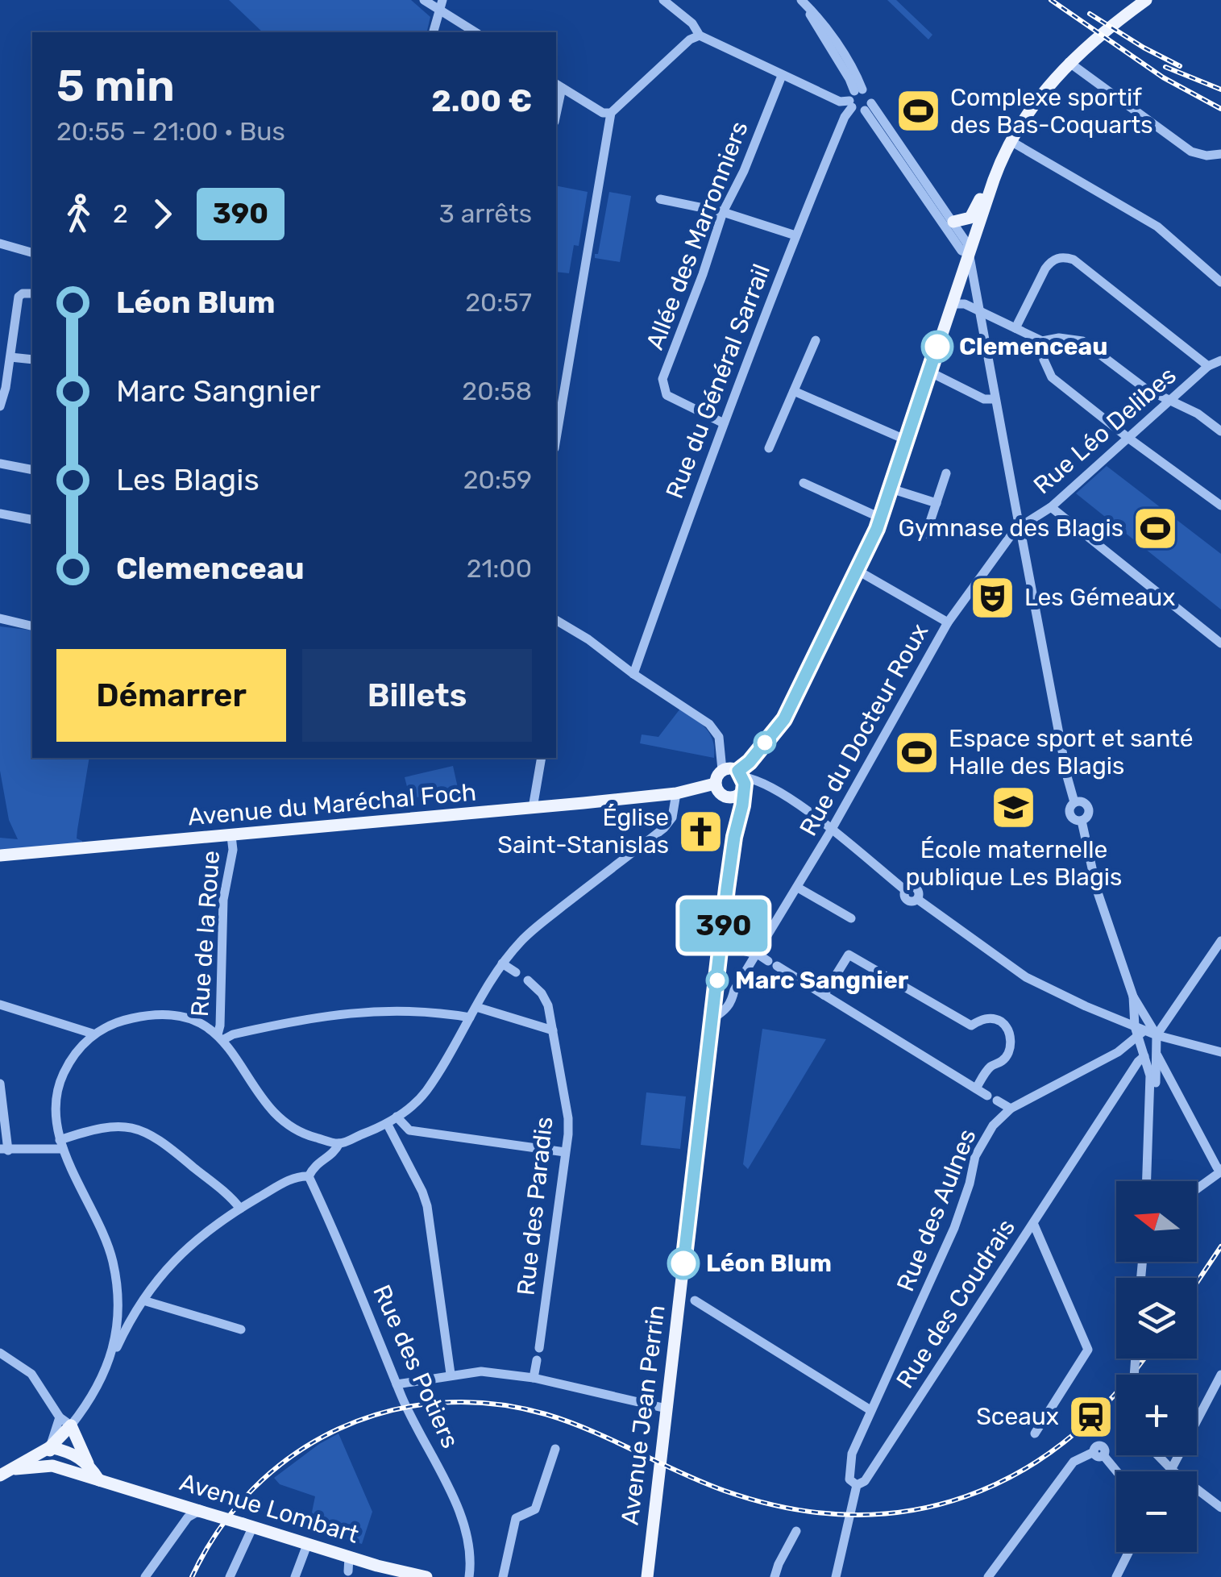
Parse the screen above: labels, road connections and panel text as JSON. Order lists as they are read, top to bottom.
{
  "streets": {
    "main road": ["Avenue du Maréchal Foch", "Avenue Jean Perrin", "Avenue Lombart"],
    "street": [
      "Allée des Marronniers",
      "Rue du Général Sarrail",
      "Rue Léo Delibes",
      "Rue du Docteur Roux",
      "Rue de la Roue",
      "Rue des Paradis",
      "Rue des Aulnes",
      "Rue des Coudrais",
      "Rue des Potiers"
    ]
  },
  "crossings": [
    ["Allée des Marronniers", "Rue du Général Sarrail"],
    ["Avenue du Maréchal Foch", "Rue de la Roue"],
    ["Avenue du Maréchal Foch", "Avenue Jean Perrin"],
    ["Rue des Aulnes", "Rue des Coudrais"]
  ],
  "places": {
    "sports": ["Complexe sportif des Bas-Coquarts", "Gymnase des Blagis", "Espace sport et santé Halle des Blagis"],
    "other": ["Clemenceau", "Marc Sangnier", "Léon Blum"],
    "theatre": ["Les Gémeaux"],
    "school or university": ["École maternelle publique Les Blagis"],
    "church": ["Église Saint-Stanislas"],
    "station": ["Sceaux"]
  },
  "lines": ["bus line 390"],
  "north": "left",
  "page": {
    "on_map": "390",
    "heading": ["5 min", "20:55 – 21:00 · Bus", "2.00 €"],
    "legs": ["2", "390", "3 arrêts"],
    "list": [
      {
        "name": "Léon Blum",
        "value": "20:57"
      },
      {
        "name": "Marc Sangnier",
        "value": "20:58"
      },
      {
        "name": "Les Blagis",
        "value": "20:59"
      },
      {
        "name": "Clemenceau",
        "value": "21:00"
      }
    ],
    "buttons": ["Démarrer", "Billets"],
    "map_buttons": ["+", "−"]
  }
}
